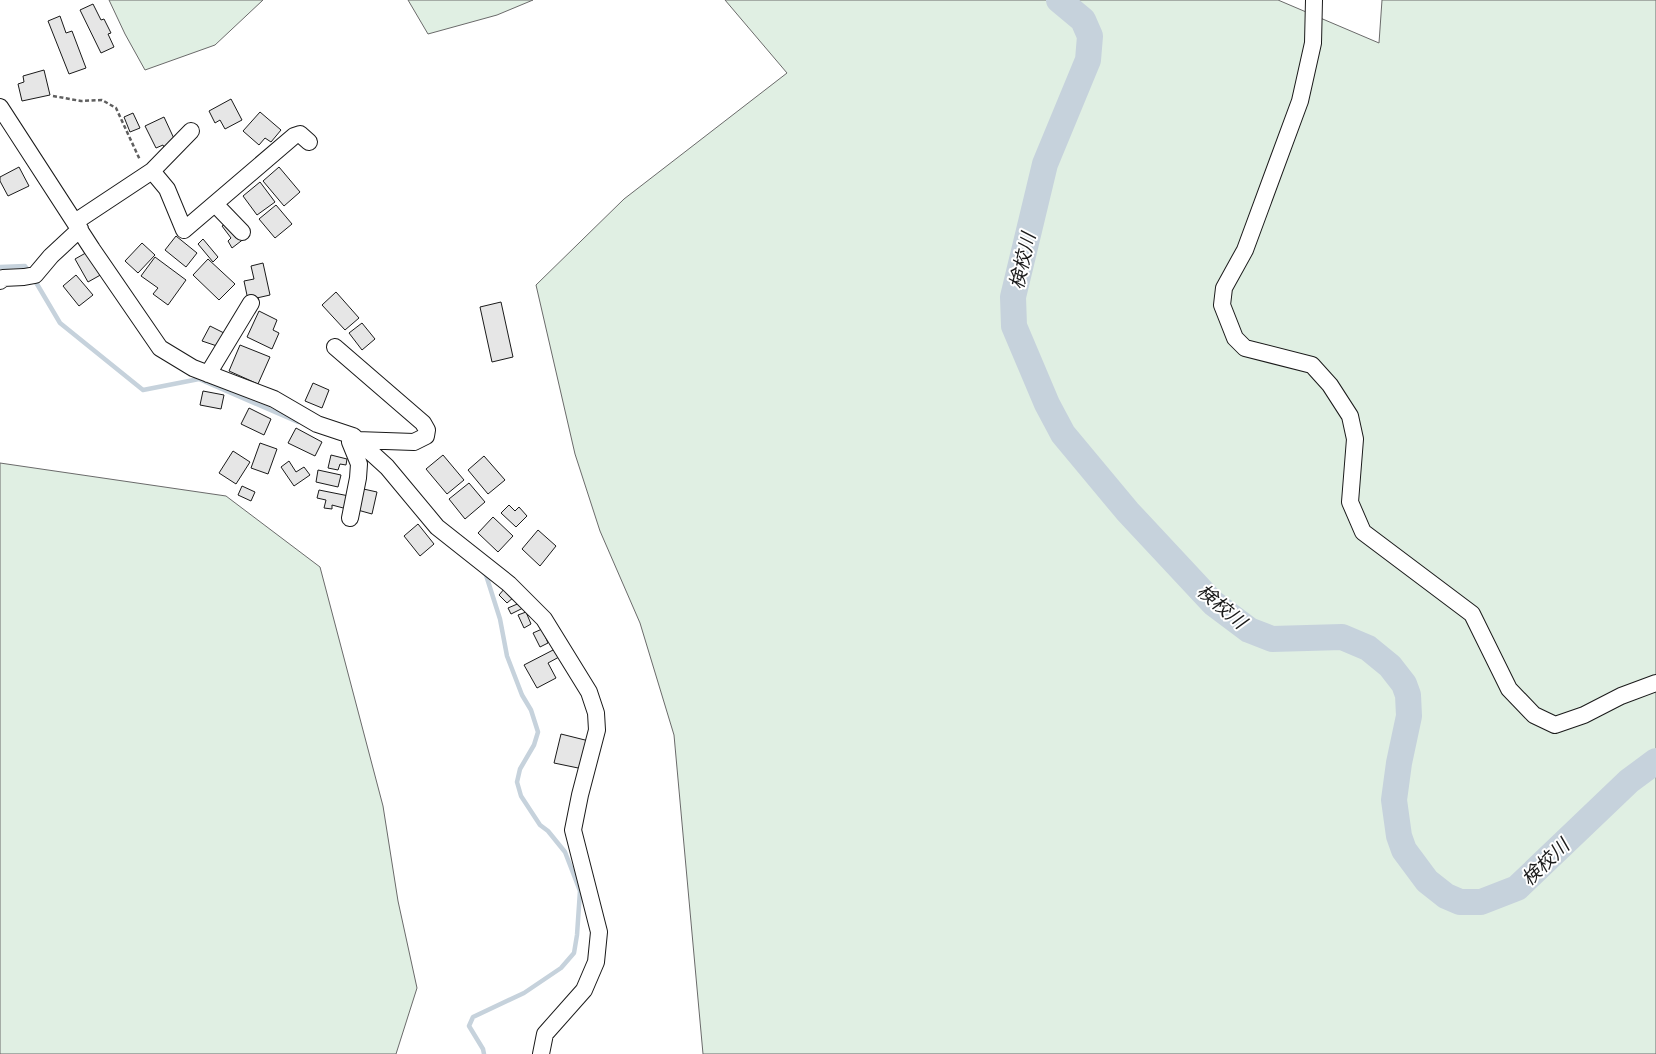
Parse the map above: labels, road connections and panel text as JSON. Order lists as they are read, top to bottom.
{
  "water": ["検校川"]
}
